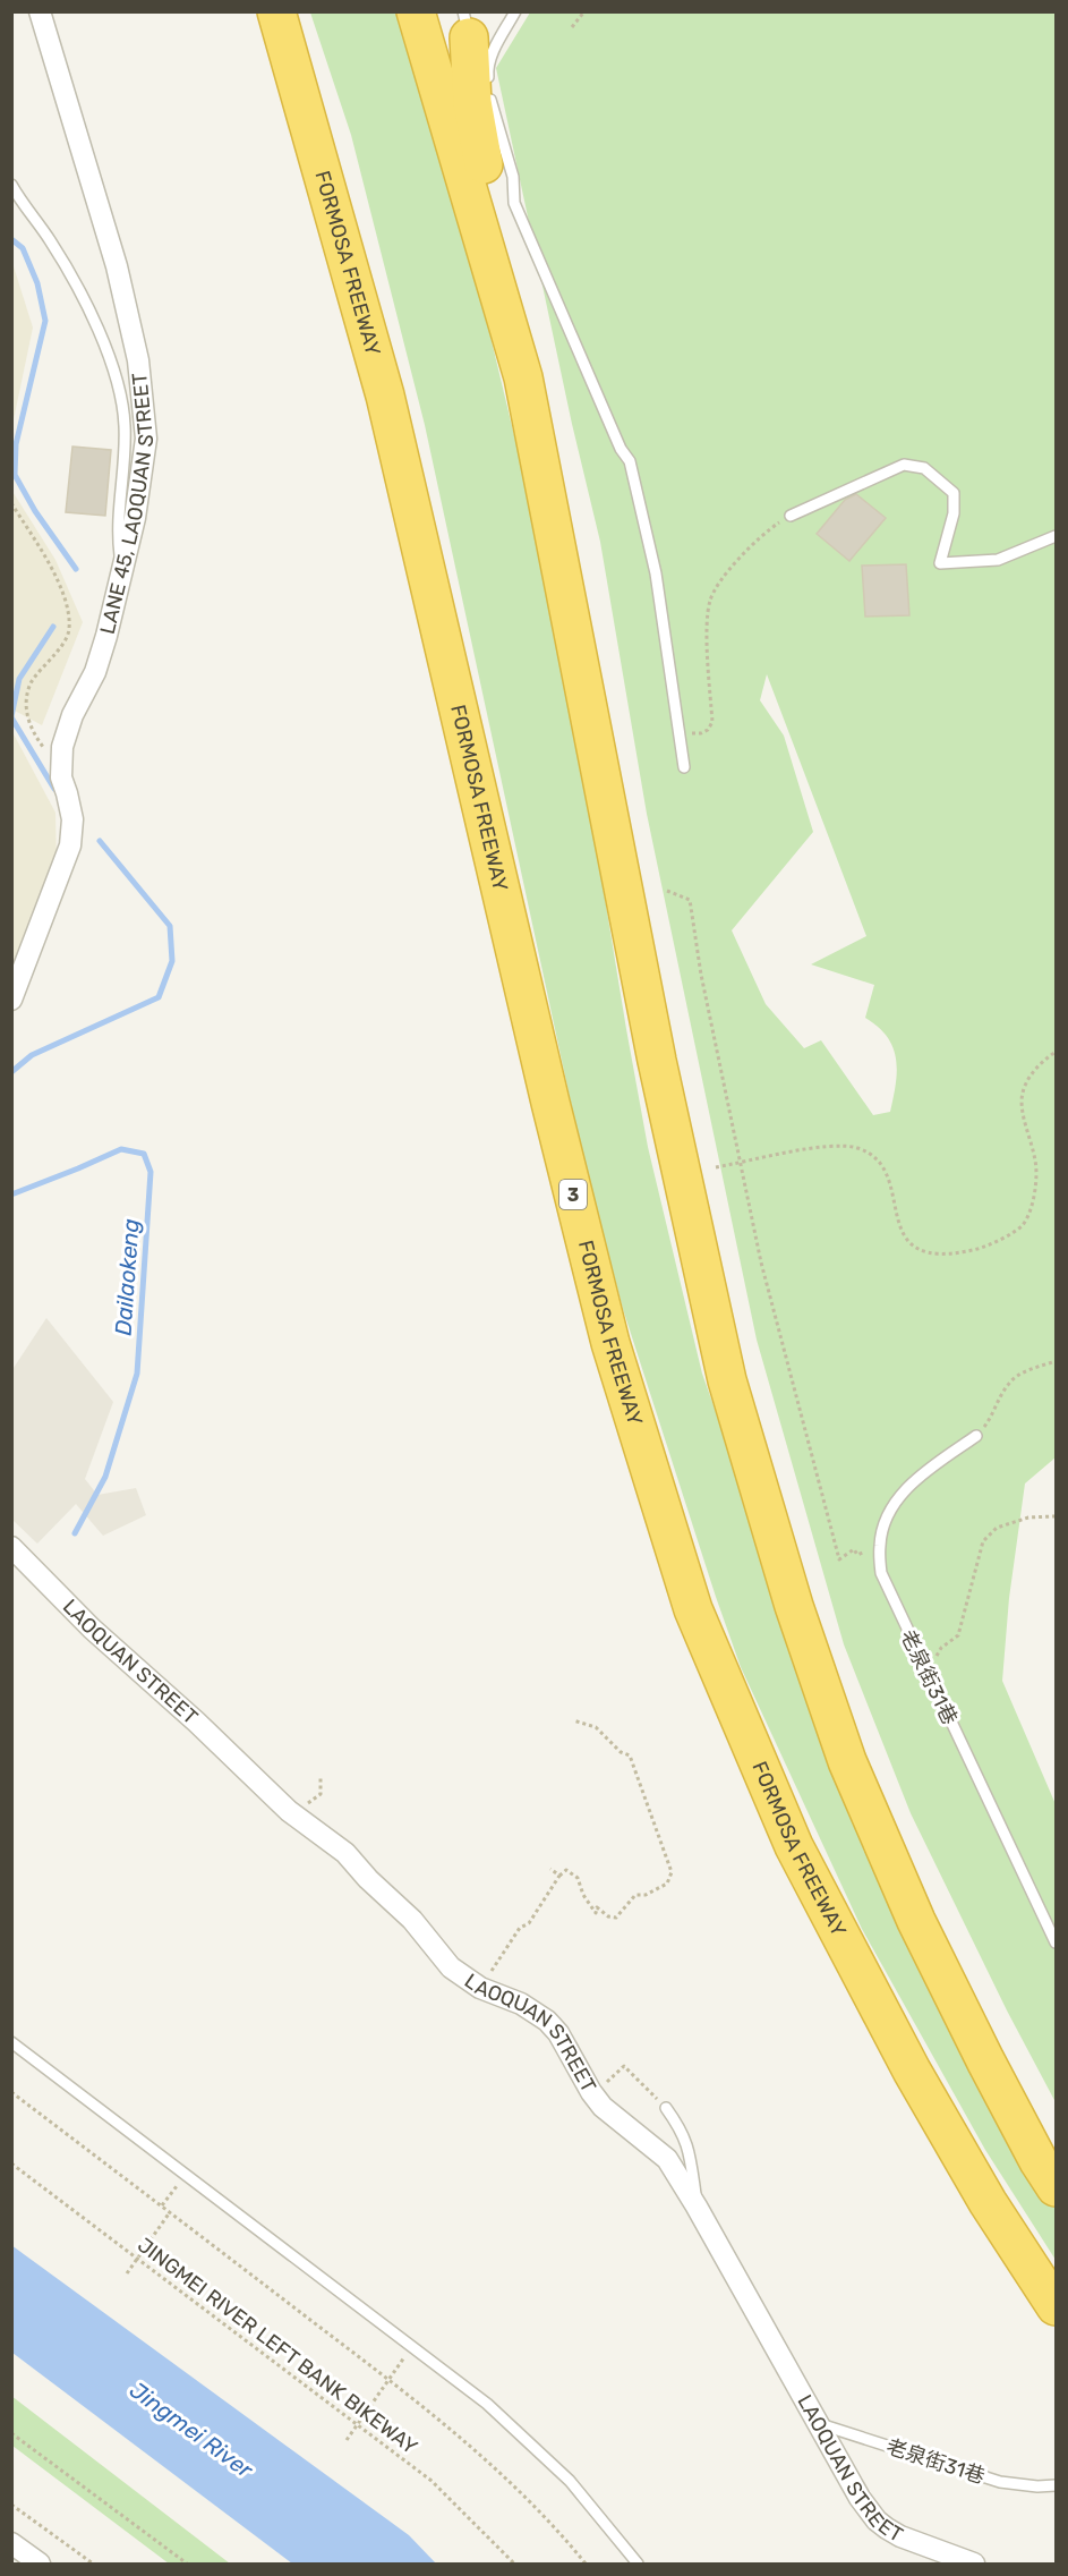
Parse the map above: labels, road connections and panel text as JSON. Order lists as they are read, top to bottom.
{
  "streets": {
    "highway": ["FORMOSA FREEWAY", "3"],
    "street": ["LANE 45, LAOQUAN STREET", "LAOQUAN STREET"],
    "lane": ["老泉街31巷"],
    "path": ["JINGMEI RIVER LEFT BANK BIKEWAY"]
  },
  "crossings": [
    ["LAOQUAN STREET", "老泉街31巷"]
  ],
  "water": ["Dailaokeng", "Jingmei River"]
}
